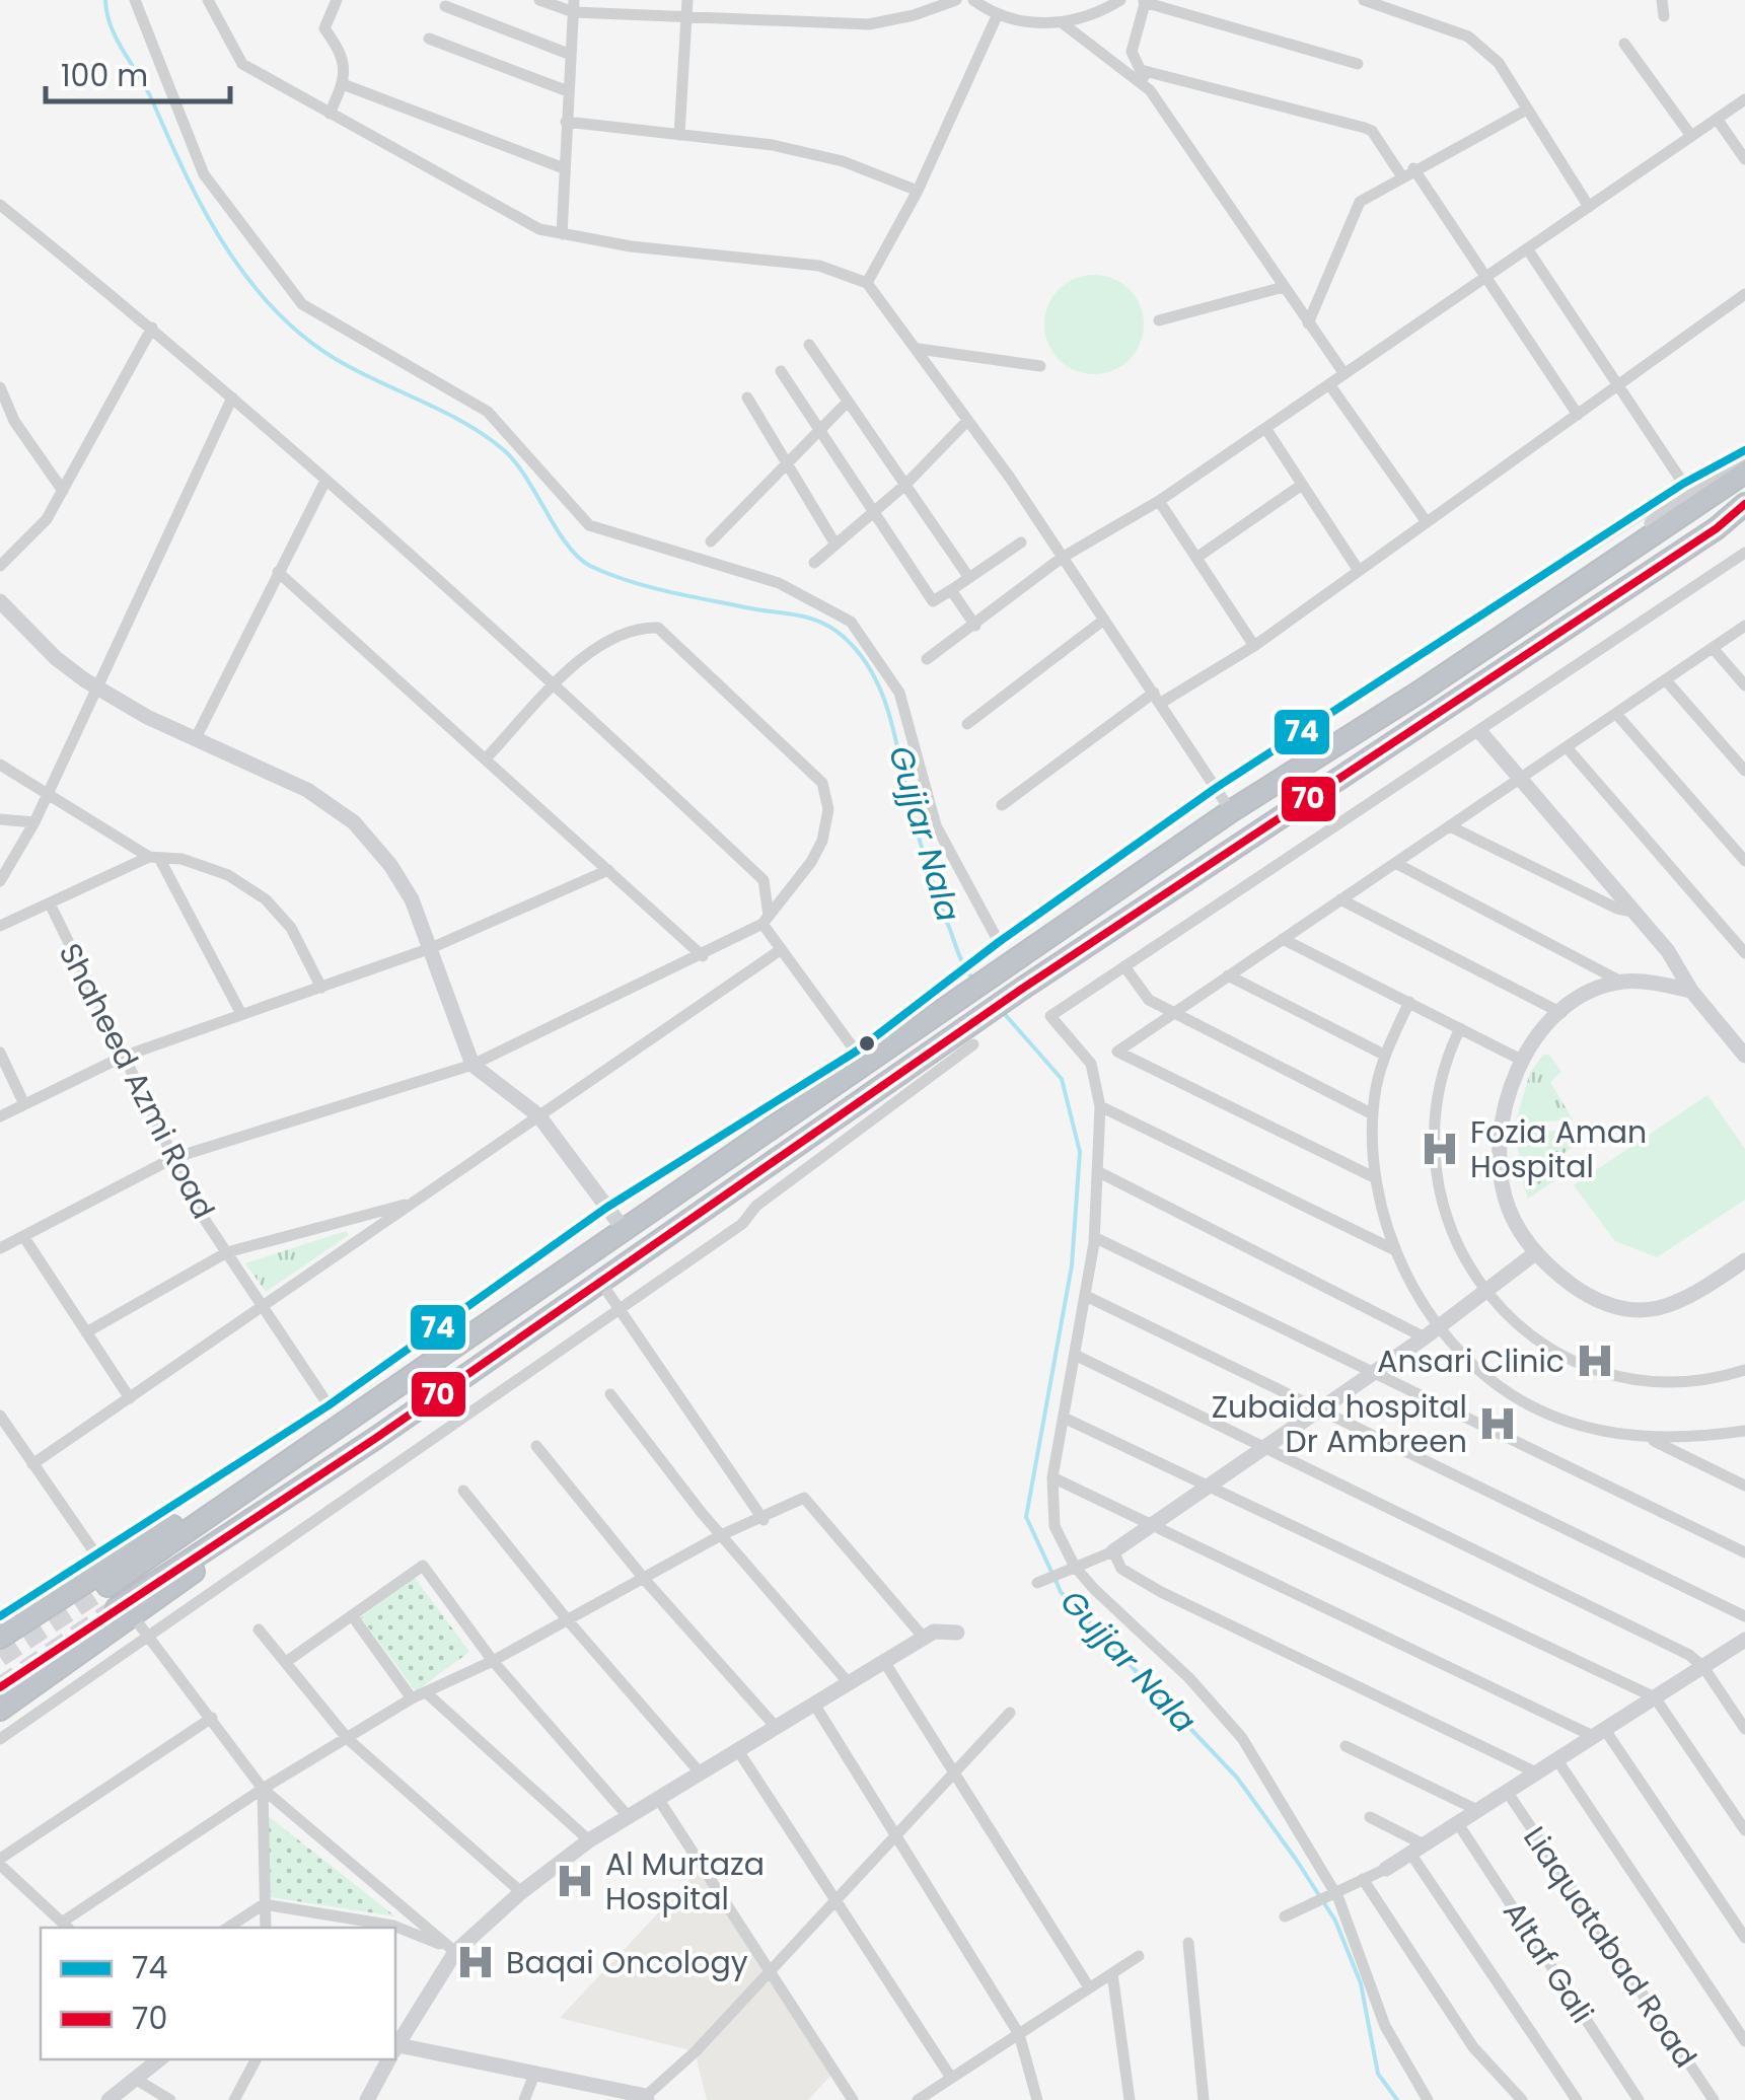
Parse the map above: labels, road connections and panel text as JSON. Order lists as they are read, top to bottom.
{
  "streets": {
    "street": ["Shaheed Azmi Road", "Liaquatabad Road", "Altaf Gali"]
  },
  "water": ["Gujjar Nala"],
  "places": {
    "hospital": [
      "Fozia Aman Hospital",
      "Ansari Clinic",
      "Zubaida hospital Dr Ambreen",
      "Al Murtaza Hospital",
      "Baqai Oncology"
    ]
  },
  "lines": ["transit line 74", "transit line 70"],
  "legend": ["74", "70"],
  "scale_bar": "100 m"
}
